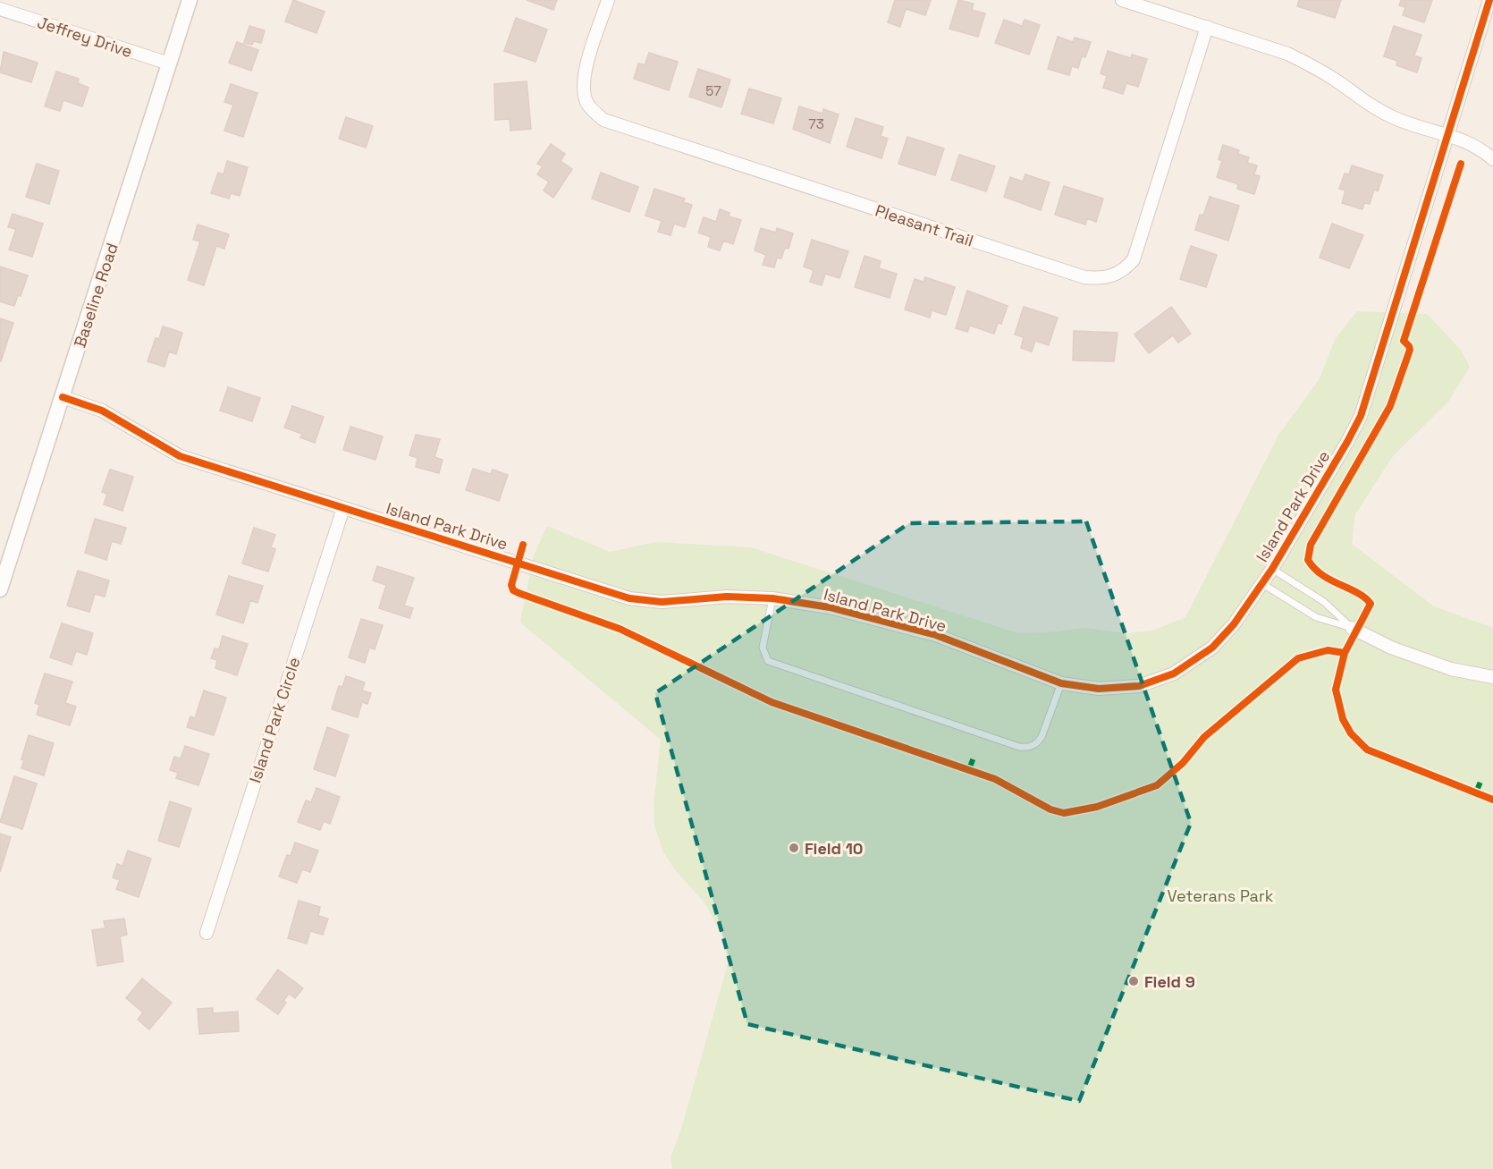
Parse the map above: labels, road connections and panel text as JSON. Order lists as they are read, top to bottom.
{
  "streets": {
    "street": [
      "Jeffrey Drive",
      "Pleasant Trail",
      "Baseline Road",
      "Island Park Drive",
      "Island Park Circle"
    ]
  },
  "crossings": [
    ["Jeffrey Drive", "Baseline Road"],
    ["Baseline Road", "Island Park Drive"],
    ["Island Park Drive", "Island Park Circle"]
  ],
  "parks": ["Veterans Park"],
  "places": ["Field 10", "Field 9"],
  "house_numbers": ["57", "73"]
}
